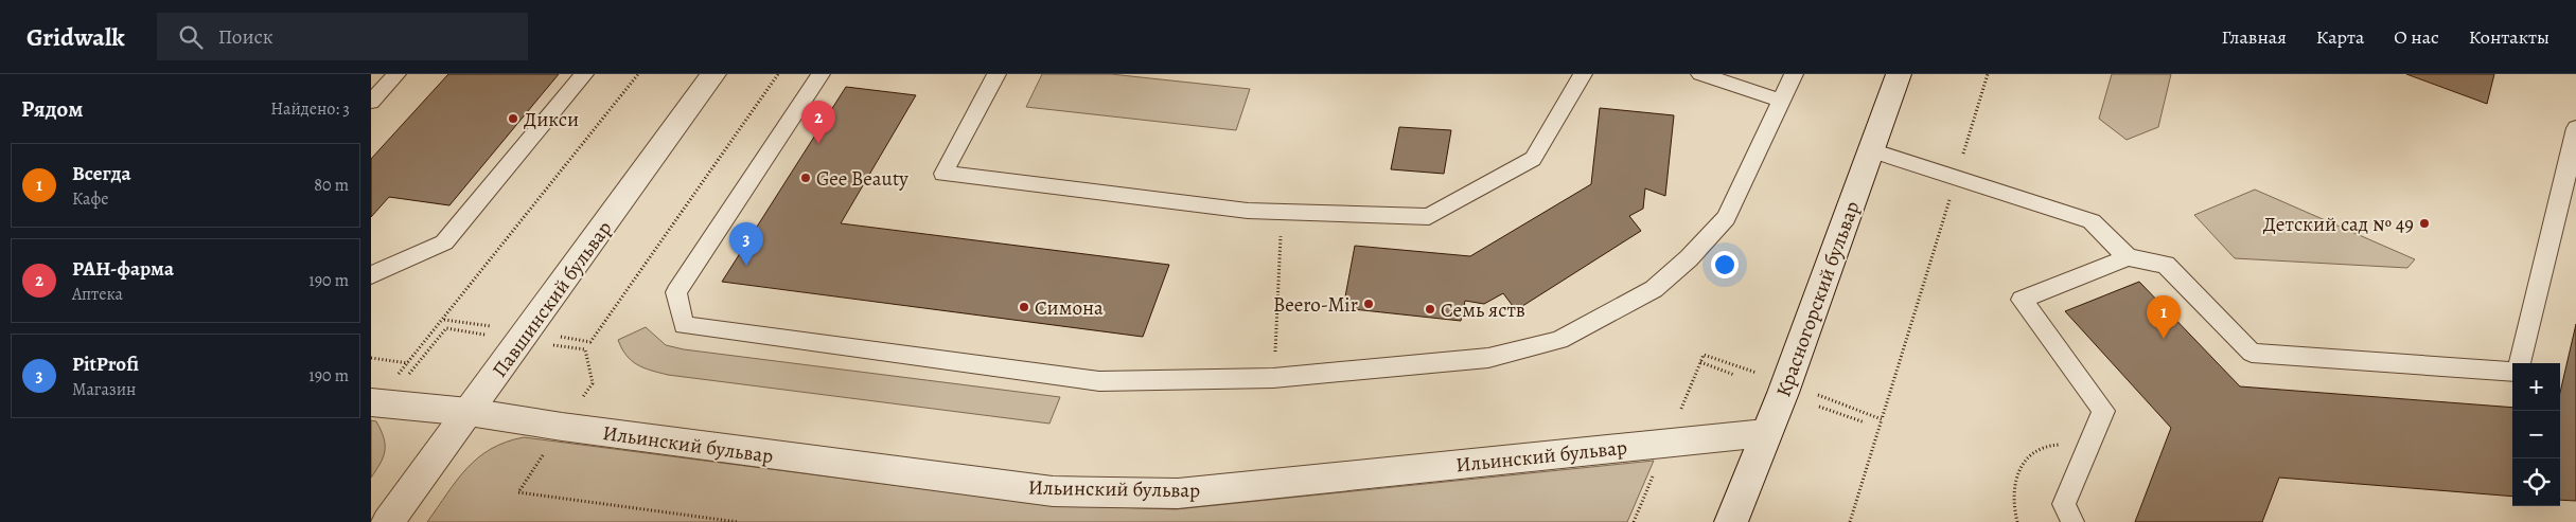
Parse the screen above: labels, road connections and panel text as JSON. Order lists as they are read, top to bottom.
{
  "streets": {
    "street": ["Павшинский бульвар", "Красногорский бульвар", "Ильинский бульвар"]
  },
  "crossings": [
    ["Павшинский бульвар", "Ильинский бульвар"],
    ["Красногорский бульвар", "Ильинский бульвар"]
  ],
  "places": [
    "Дикси",
    "Gee Beauty",
    "Детский сад № 49",
    "Beero-Mir",
    "Симона",
    "Семь яств"
  ],
  "page": {
    "header": "Gridwalk",
    "search": "Поиск",
    "nav": [
      "Главная",
      "Карта",
      "О нас",
      "Контакты"
    ],
    "heading": ["Рядом", "Найдено: 3"],
    "pins": ["2", "3", "1"],
    "list": [
      {
        "mark": "1",
        "name": "Всегда",
        "note": "Кафе",
        "value": "80 m"
      },
      {
        "mark": "2",
        "name": "РАН-фарма",
        "note": "Аптека",
        "value": "190 m"
      },
      {
        "mark": "3",
        "name": "PitProfi",
        "note": "Магазин",
        "value": "190 m"
      }
    ],
    "map_buttons": ["+", "−"]
  }
}
